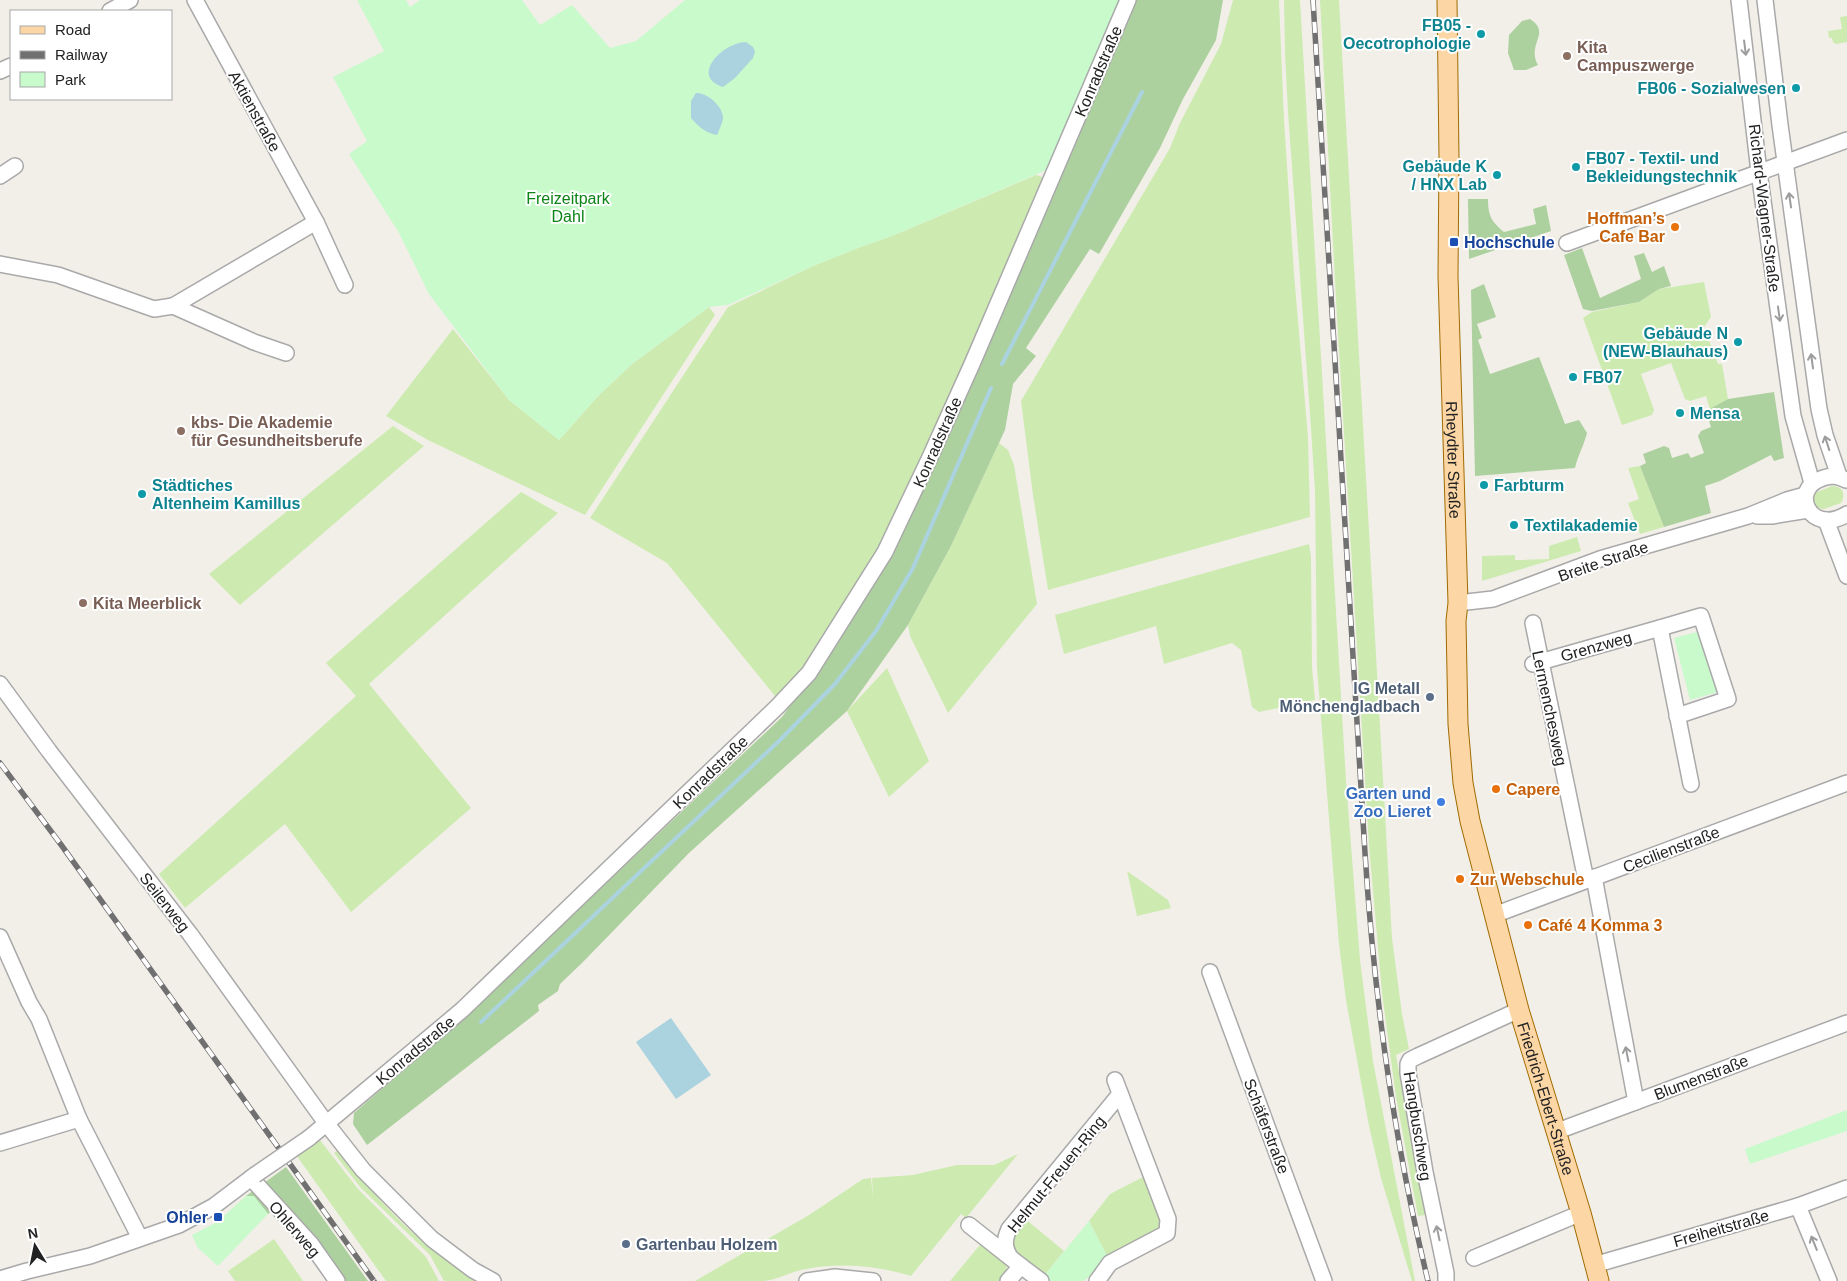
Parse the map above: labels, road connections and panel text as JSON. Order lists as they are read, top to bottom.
{
  "streets": {
    "main road": ["Rheydter Straße", "Friedrich-Ebert-Straße"],
    "street": [
      "Konradstraße",
      "Aktienstraße",
      "Richard-Wagner-Straße",
      "Breite Straße",
      "Grenzweg",
      "Lermenchesweg",
      "Cecilienstraße",
      "Seilerweg",
      "Blumenstraße",
      "Schäferstraße",
      "Hangbuschweg",
      "Helmut-Freuen-Ring",
      "Freiheitstraße",
      "Ohlerweg"
    ]
  },
  "crossings": [
    ["Konradstraße", "Seilerweg"],
    ["Konradstraße", "Ohlerweg"],
    ["Richard-Wagner-Straße", "Breite Straße"],
    ["Rheydter Straße", "Breite Straße"],
    ["Rheydter Straße", "Cecilienstraße"],
    ["Rheydter Straße", "Friedrich-Ebert-Straße"],
    ["Grenzweg", "Lermenchesweg"],
    ["Lermenchesweg", "Cecilienstraße"],
    ["Lermenchesweg", "Blumenstraße"],
    ["Cecilienstraße", "Friedrich-Ebert-Straße"],
    ["Blumenstraße", "Friedrich-Ebert-Straße"],
    ["Friedrich-Ebert-Straße", "Hangbuschweg"],
    ["Friedrich-Ebert-Straße", "Freiheitstraße"]
  ],
  "one_way": ["Lermenchesweg", "Hangbuschweg"],
  "parks": ["Freizeitpark Dahl"],
  "places": {
    "other": [
      "FB05 - Oecotrophologie",
      "Kita Campuszwerge",
      "FB06 - Sozialwesen",
      "FB07 - Textil- und Bekleidungstechnik",
      "Gebäude K / HNX Lab",
      "Hoffman’s Cafe Bar",
      "Gebäude N (NEW-Blauhaus)",
      "FB07",
      "Mensa",
      "kbs- Die Akademie für Gesundheitsberufe",
      "Farbturm",
      "Städtiches Altenheim Kamillus",
      "Textilakademie",
      "Kita Meerblick",
      "IG Metall Mönchengladbach",
      "Capere",
      "Garten und Zoo Lieret",
      "Zur Webschule",
      "Café 4 Komma 3",
      "Gartenbau Holzem"
    ],
    "transit": ["Hochschule", "Ohler"]
  },
  "legend": ["Road", "Railway", "Park"],
  "north": "top"
}
